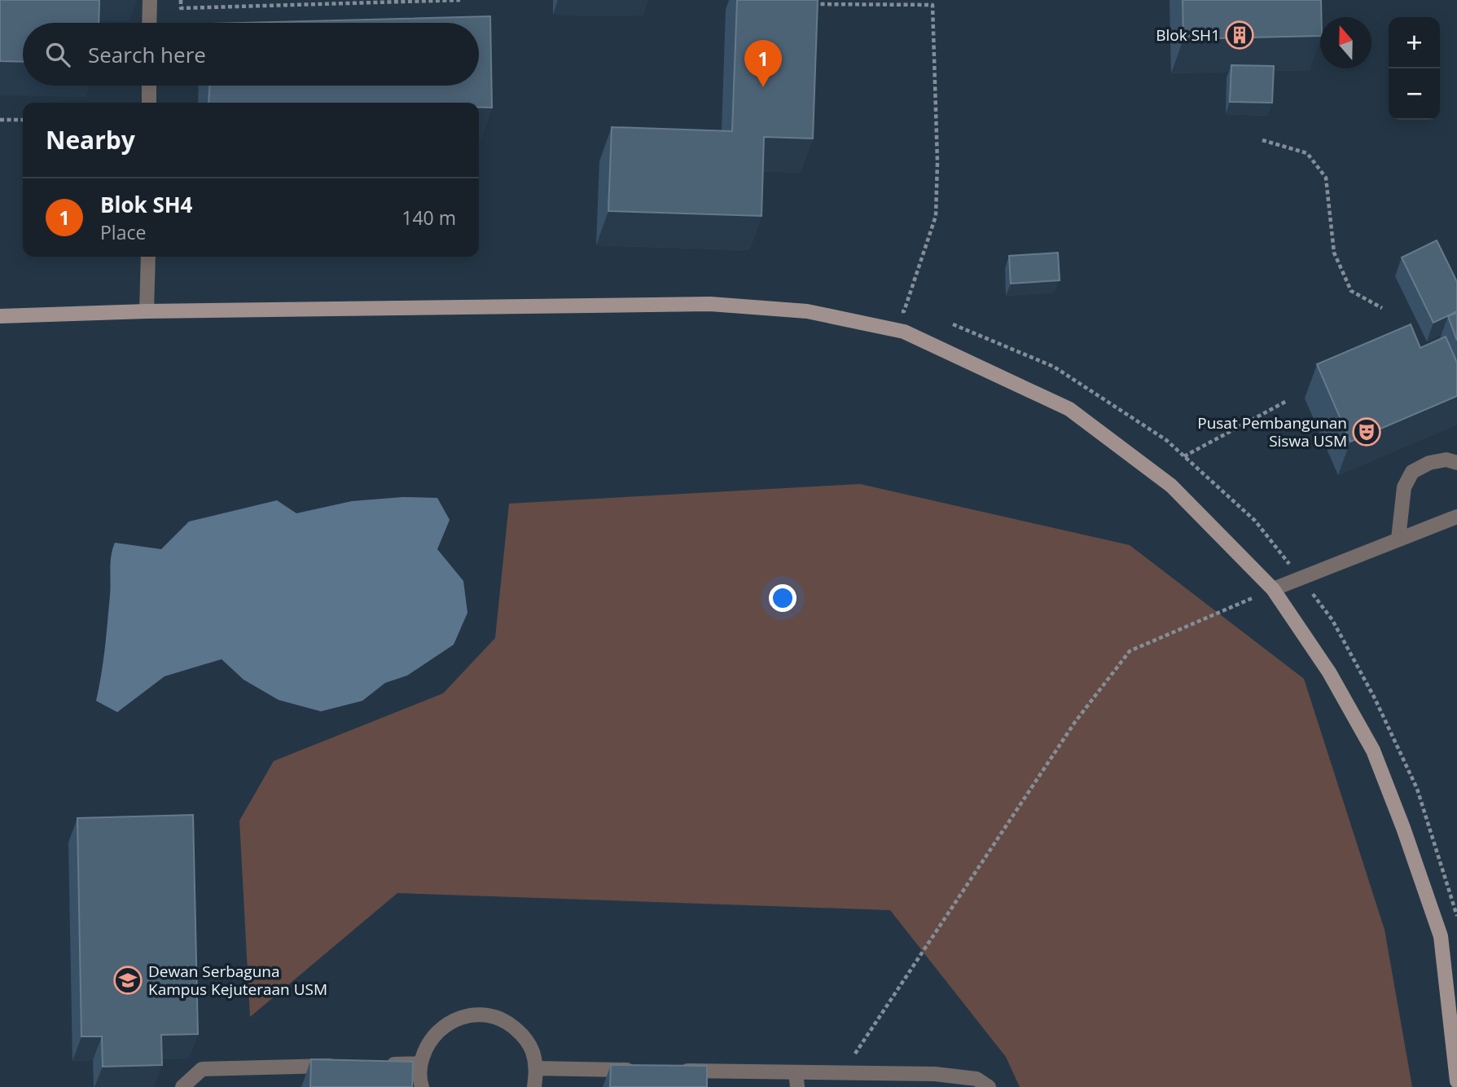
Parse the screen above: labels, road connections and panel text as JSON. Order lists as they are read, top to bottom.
{
  "places": {
    "building": ["Blok SH1"],
    "theatre": ["Pusat Pembangunan Siswa USM"],
    "school or university": ["Dewan Serbaguna Kampus Kejuteraan USM"]
  },
  "north": "top",
  "page": {
    "map_buttons": ["+", "−"],
    "search": "Search here",
    "pins": "1",
    "heading": "Nearby",
    "list": [
      {
        "mark": "1",
        "name": "Blok SH4",
        "note": "Place",
        "value": "140 m"
      }
    ]
  }
}
